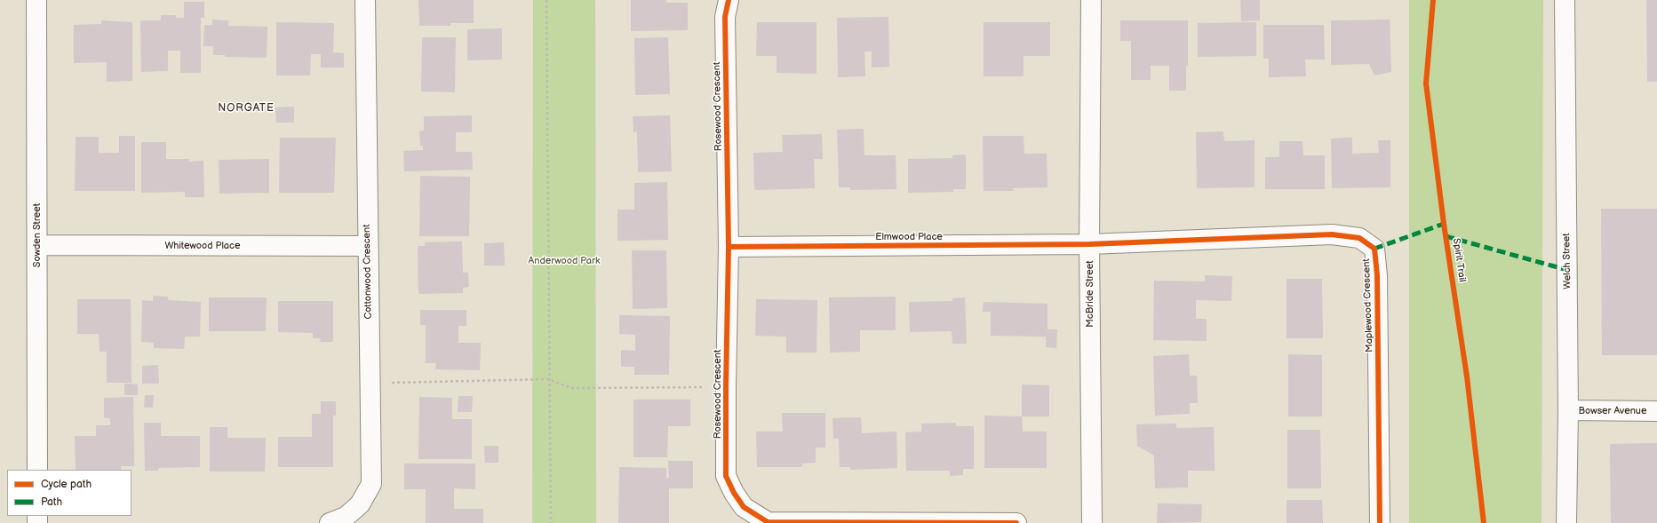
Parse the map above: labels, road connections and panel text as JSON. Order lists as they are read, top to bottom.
{
  "streets": {
    "street": [
      "Rosewood Crescent",
      "Sowden Street",
      "Elmwood Place",
      "Whitewood Place",
      "Welch Street",
      "Cottonwood Crescent",
      "McBride Street",
      "Maplewood Crescent",
      "Bowser Avenue"
    ],
    "cycle path": ["Spirit Trail"]
  },
  "crossings": [
    ["Rosewood Crescent", "Elmwood Place"],
    ["Sowden Street", "Whitewood Place"],
    ["Elmwood Place", "McBride Street"],
    ["Elmwood Place", "Maplewood Crescent"],
    ["Whitewood Place", "Cottonwood Crescent"],
    ["Welch Street", "Bowser Avenue"],
    ["McBride Street", "Maplewood Crescent"]
  ],
  "districts": ["NORGATE"],
  "parks": ["Anderwood Park"],
  "legend": ["Cycle path", "Path"]
}
